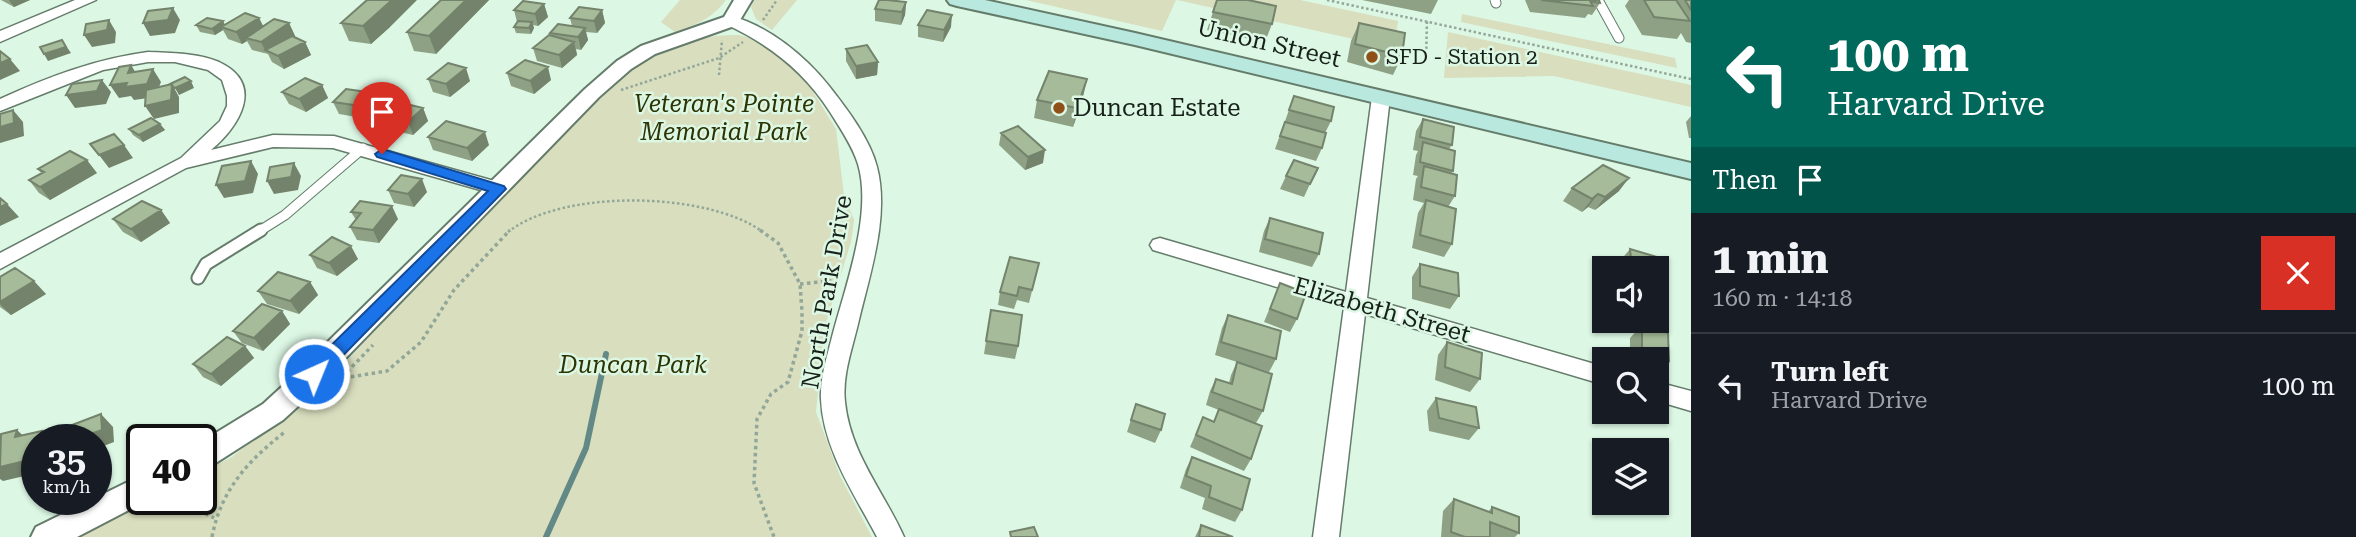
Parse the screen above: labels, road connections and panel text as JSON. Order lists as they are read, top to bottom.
{
  "streets": {
    "main road": ["Union Street"],
    "street": ["North Park Drive", "Elizabeth Street"]
  },
  "parks": ["Veteran's Pointe Memorial Park", "Duncan Park"],
  "places": ["SFD - Station 2", "Duncan Estate"],
  "page": {
    "turn": ["100 m", "Harvard Drive"],
    "then": "Then",
    "heading": ["1 min", "160 m · 14:18"],
    "list": [
      {
        "name": "Turn left",
        "note": "Harvard Drive",
        "value": "100 m"
      }
    ],
    "speed": "35 km/h",
    "limit": "40"
  }
}
